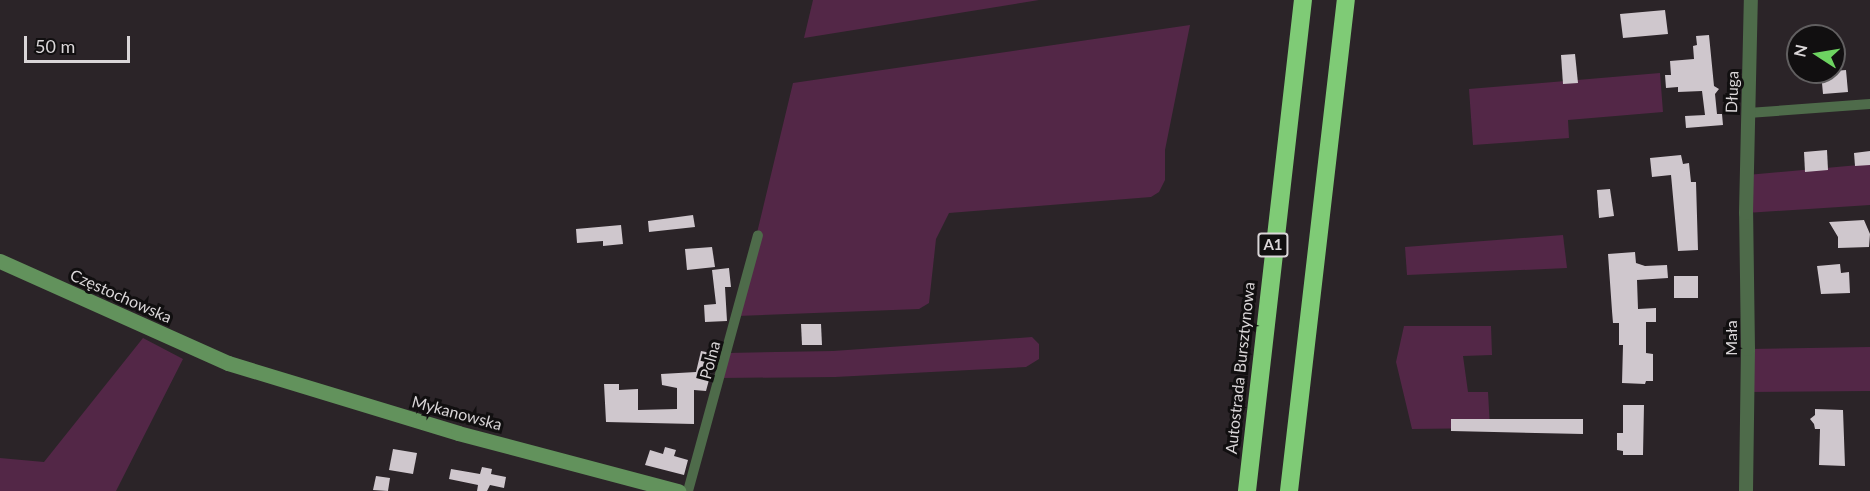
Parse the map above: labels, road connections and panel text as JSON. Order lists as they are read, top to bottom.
{
  "streets": {
    "highway": ["A1", "Autostrada Bursztynowa"],
    "main road": ["Częstochowska", "Mykanowska"],
    "street": ["Długa", "Mała", "Polna"]
  },
  "crossings": [
    ["Długa", "Mała"],
    ["Częstochowska", "Mykanowska"]
  ],
  "scale_bar": "50 m",
  "north": "left"
}
